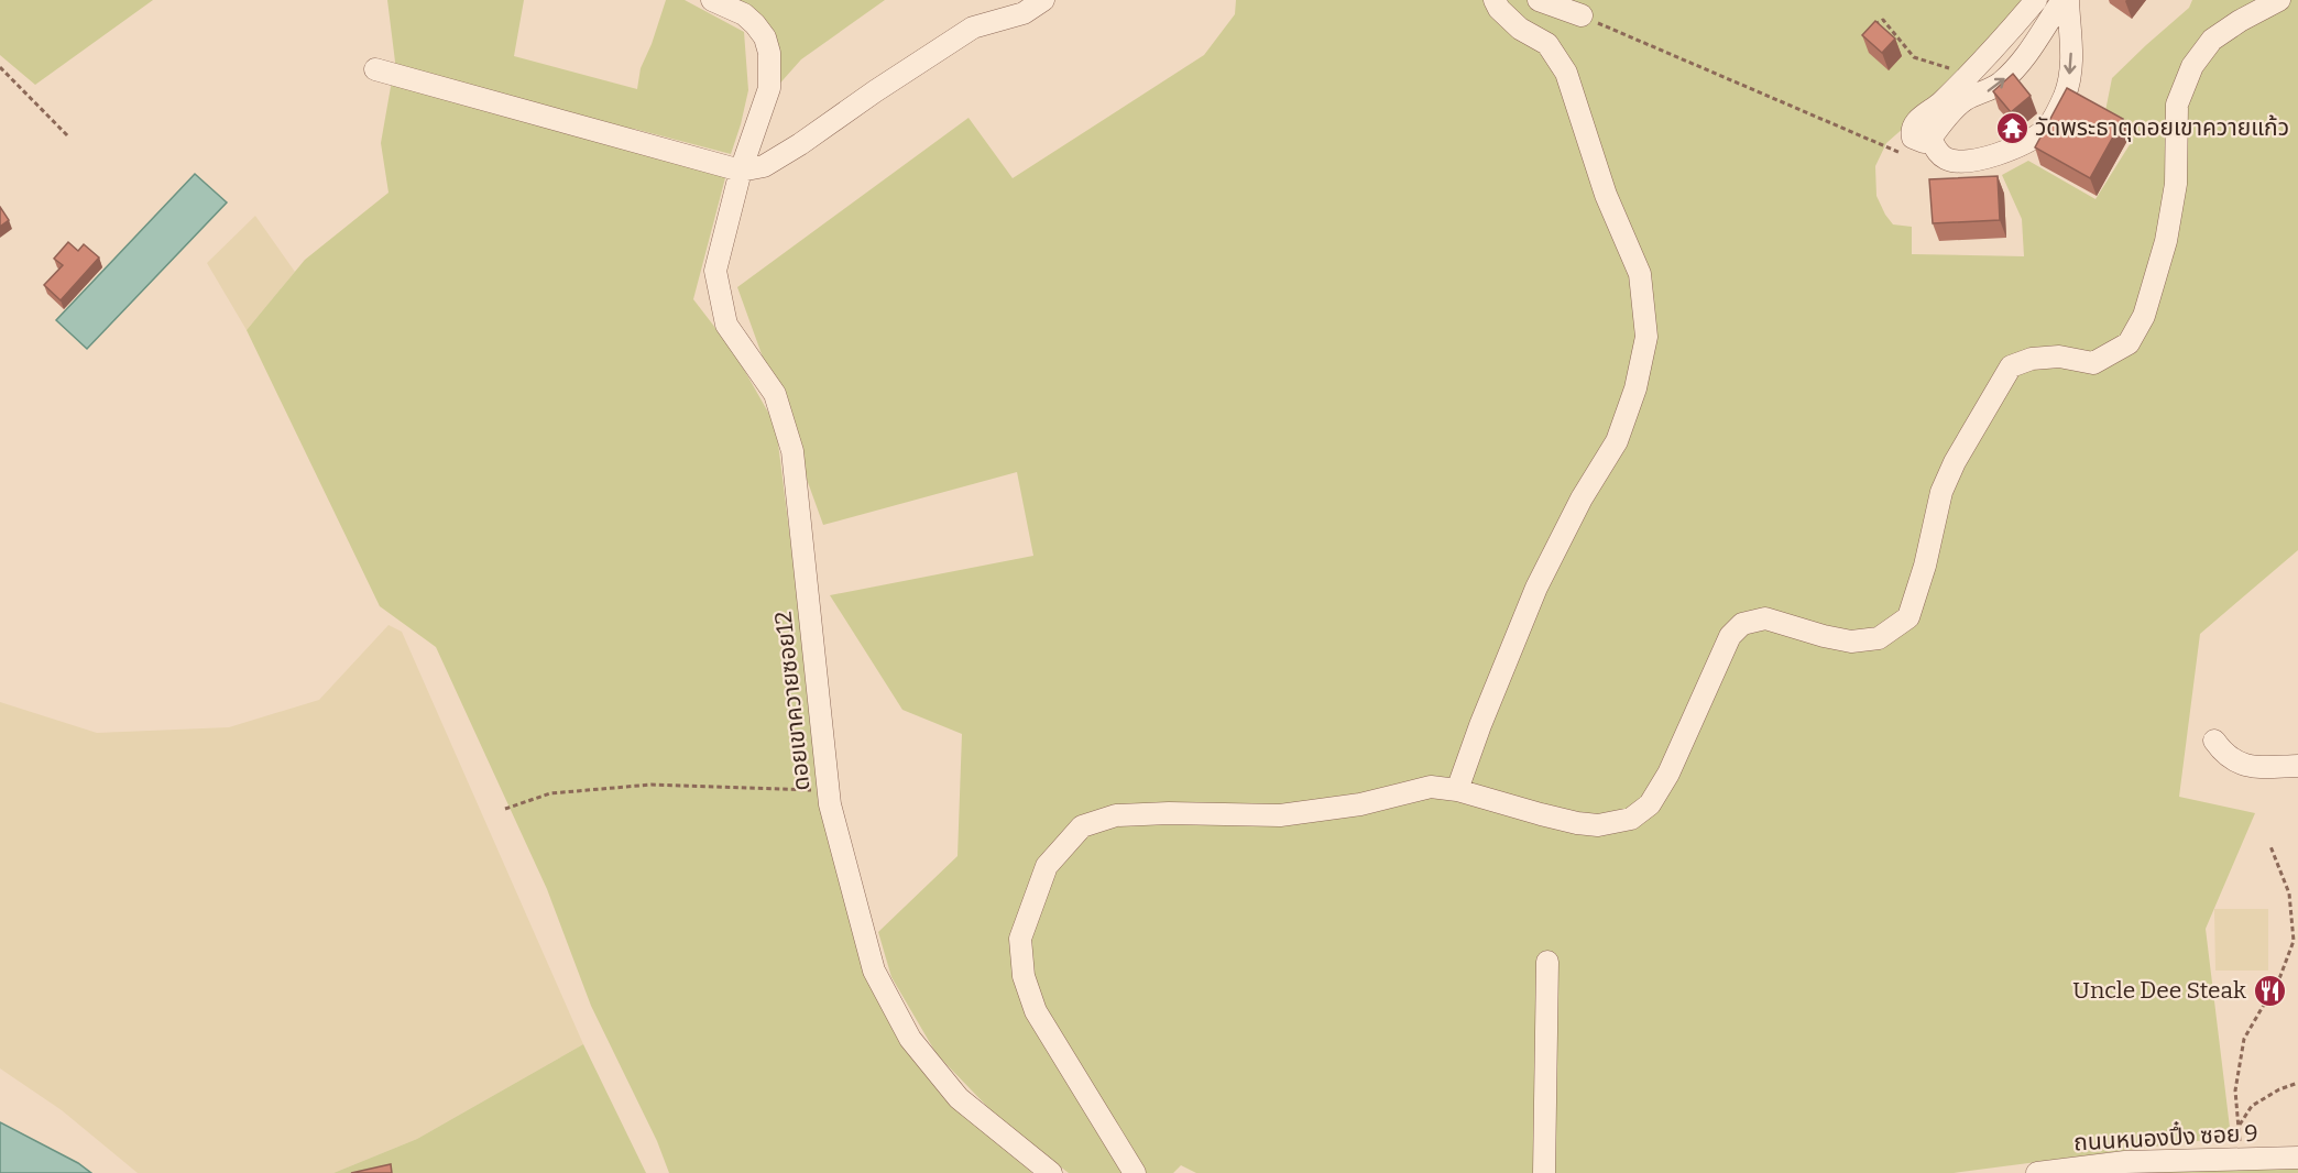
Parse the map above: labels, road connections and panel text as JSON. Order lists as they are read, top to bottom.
{
  "streets": {
    "street": ["ดอยเขาควายซอย12", "ถนนหนองปึ๋ง ซอย 9"]
  },
  "places": {
    "temple": ["วัดพระธาตุดอยเขาควายแก้ว"],
    "restaurant": ["Uncle Dee Steak"]
  }
}
